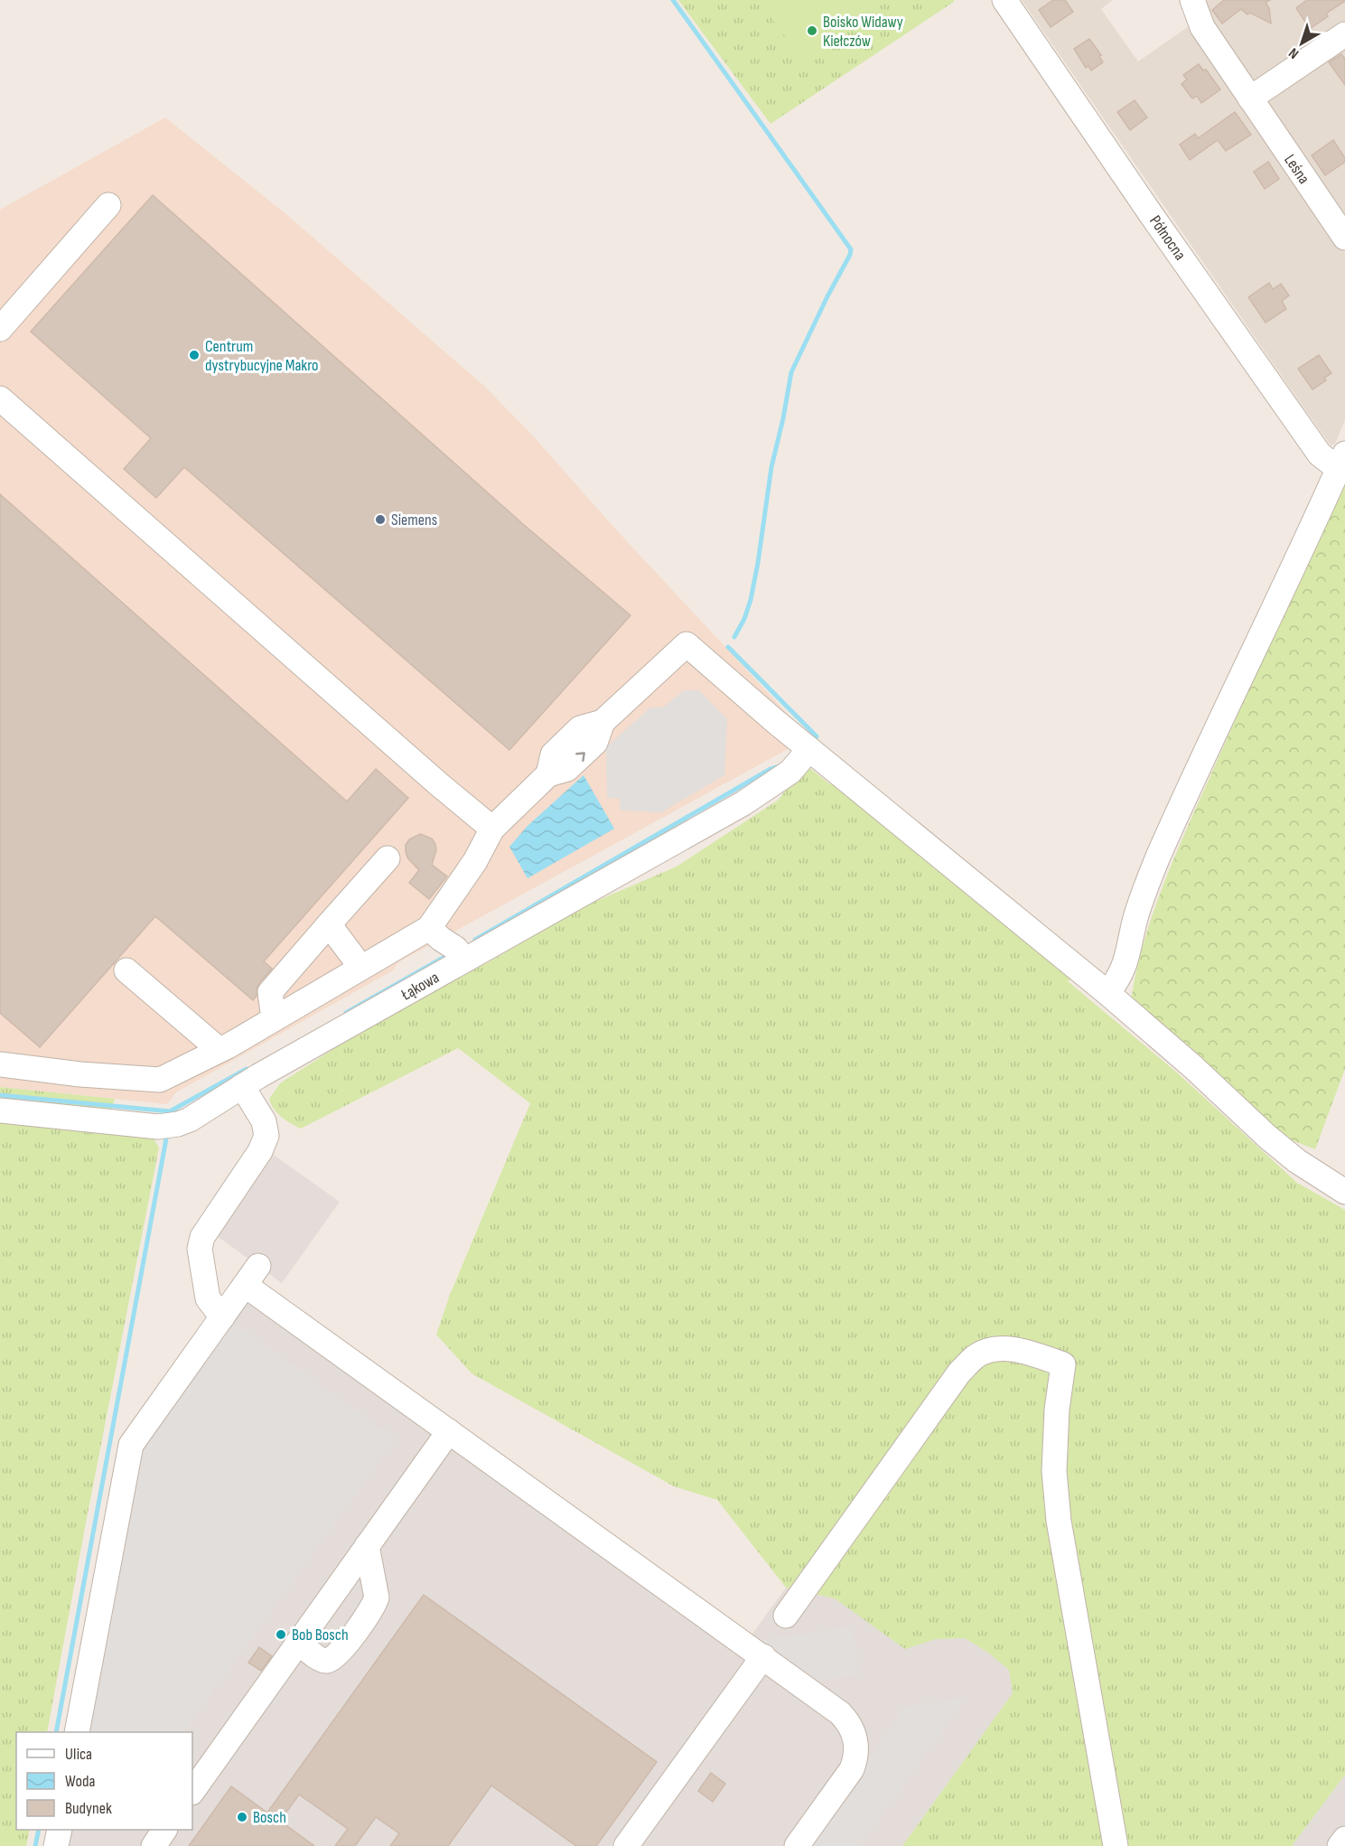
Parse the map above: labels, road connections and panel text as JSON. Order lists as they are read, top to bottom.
{
  "streets": {
    "street": ["Leśna", "Północna", "Łąkowa"]
  },
  "places": [
    "Boisko Widawy Kiełczów",
    "Centrum dystrybucyjne Makro",
    "Siemens",
    "Bob Bosch",
    "Bosch"
  ],
  "legend": ["Ulica", "Woda", "Budynek"],
  "north": "bottom left"
}
